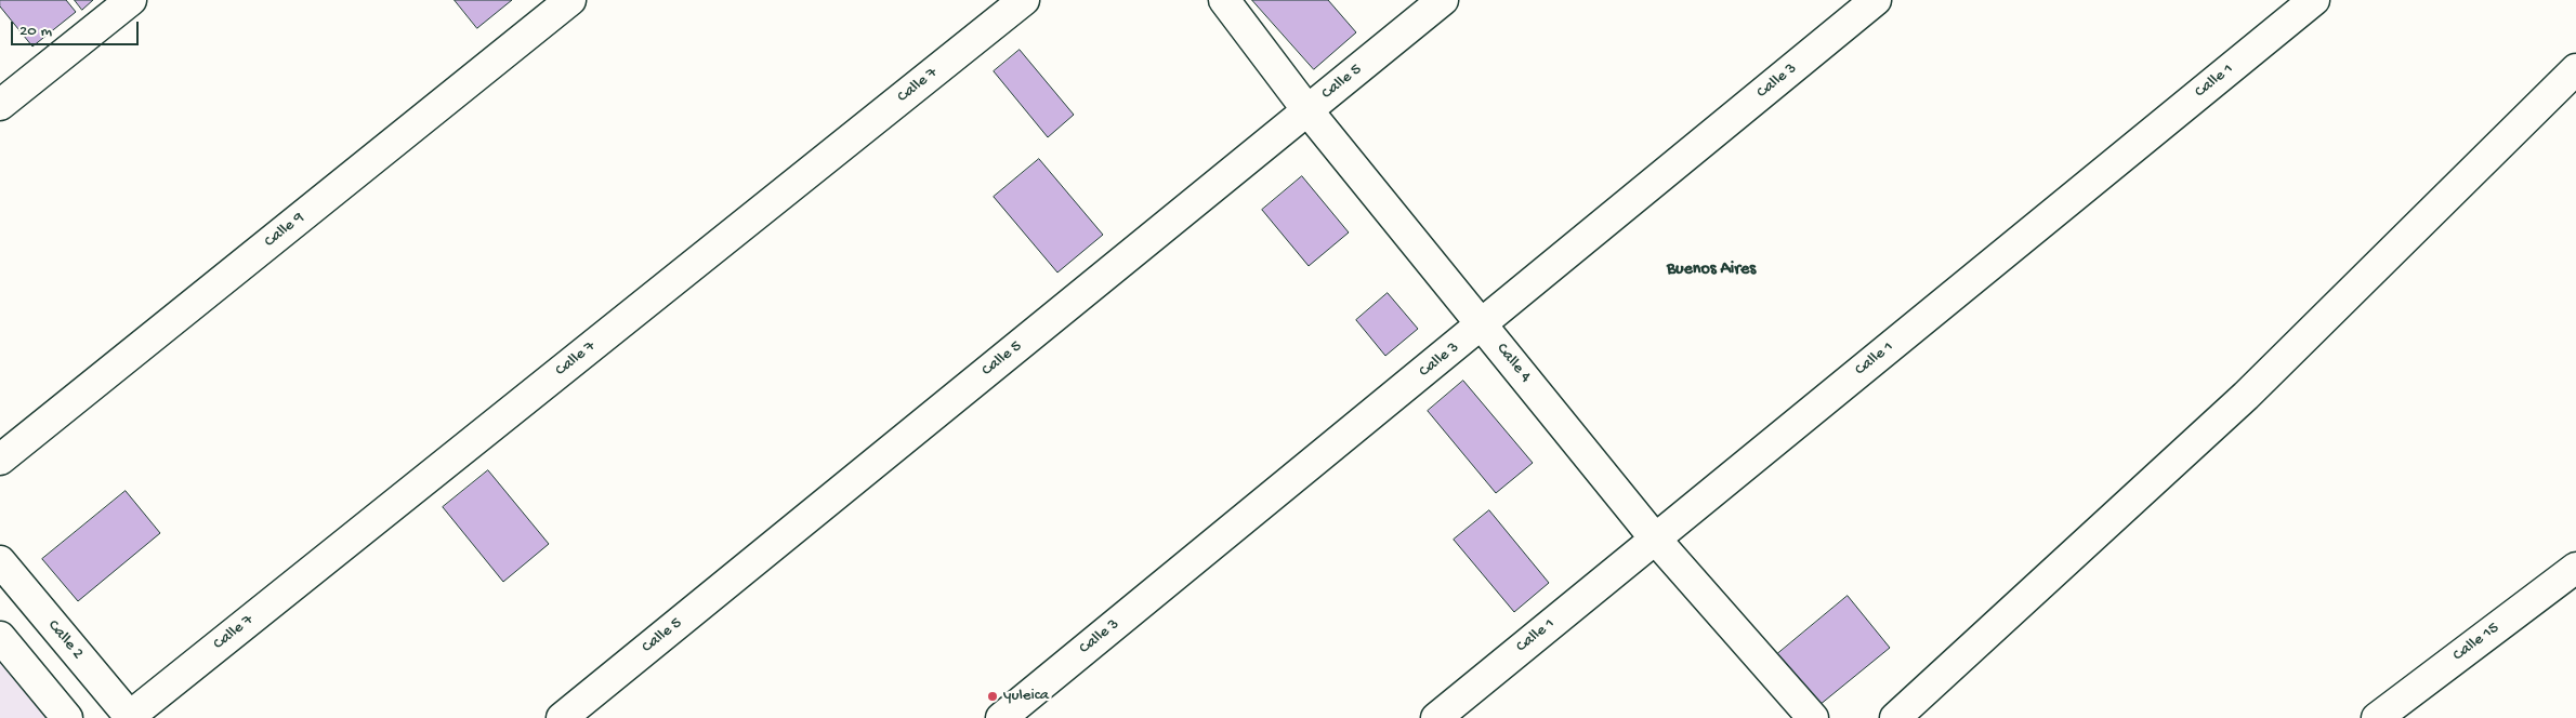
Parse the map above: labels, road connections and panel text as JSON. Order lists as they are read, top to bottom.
{
  "streets": {
    "street": [
      "Calle 3",
      "Calle 1",
      "Calle 5",
      "Calle 7",
      "Calle 9",
      "Calle 4",
      "Calle 2",
      "Calle 15"
    ]
  },
  "crossings": [
    ["Calle 3", "Calle 4"],
    ["Calle 1", "Calle 4"],
    ["Calle 5", "Calle 4"],
    ["Calle 7", "Calle 2"]
  ],
  "districts": ["Buenos Aires"],
  "places": ["yuleica"],
  "scale_bar": "20 m"
}
